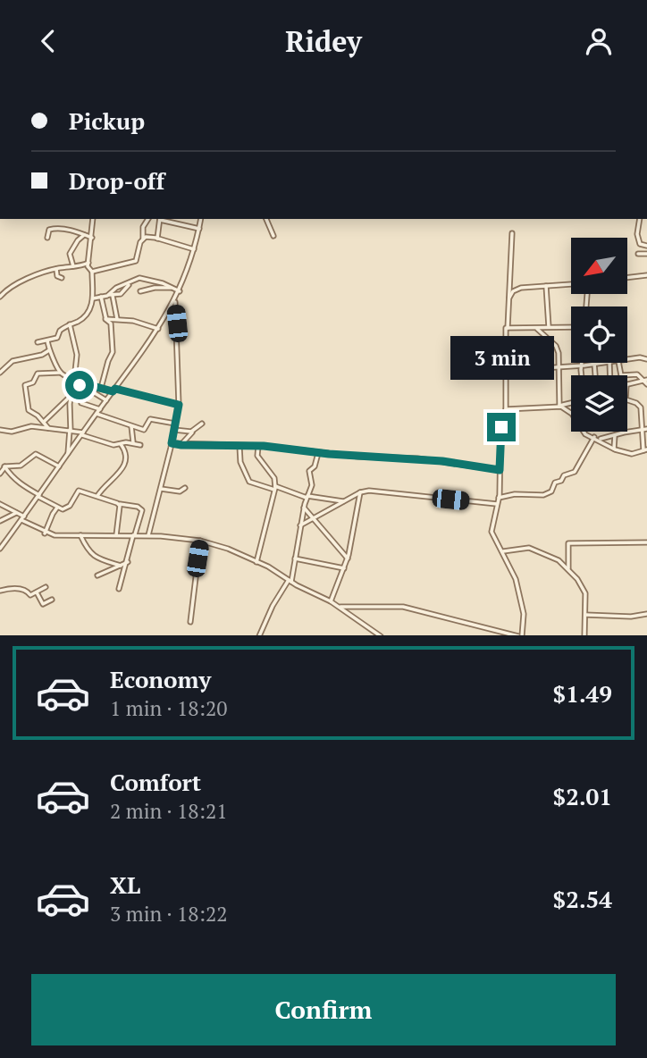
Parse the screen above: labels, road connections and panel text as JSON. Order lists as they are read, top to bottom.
{
  "north": "bottom left",
  "page": {
    "header": "Ridey",
    "banner": ["Pickup", "Drop-off"],
    "bubble": "3 min",
    "list": [
      {
        "name": "Economy",
        "note": "1 min · 18:20",
        "value": "$1.49"
      },
      {
        "name": "Comfort",
        "note": "2 min · 18:21",
        "value": "$2.01"
      },
      {
        "name": "XL",
        "note": "3 min · 18:22",
        "value": "$2.54"
      }
    ],
    "buttons": "Confirm"
  }
}
